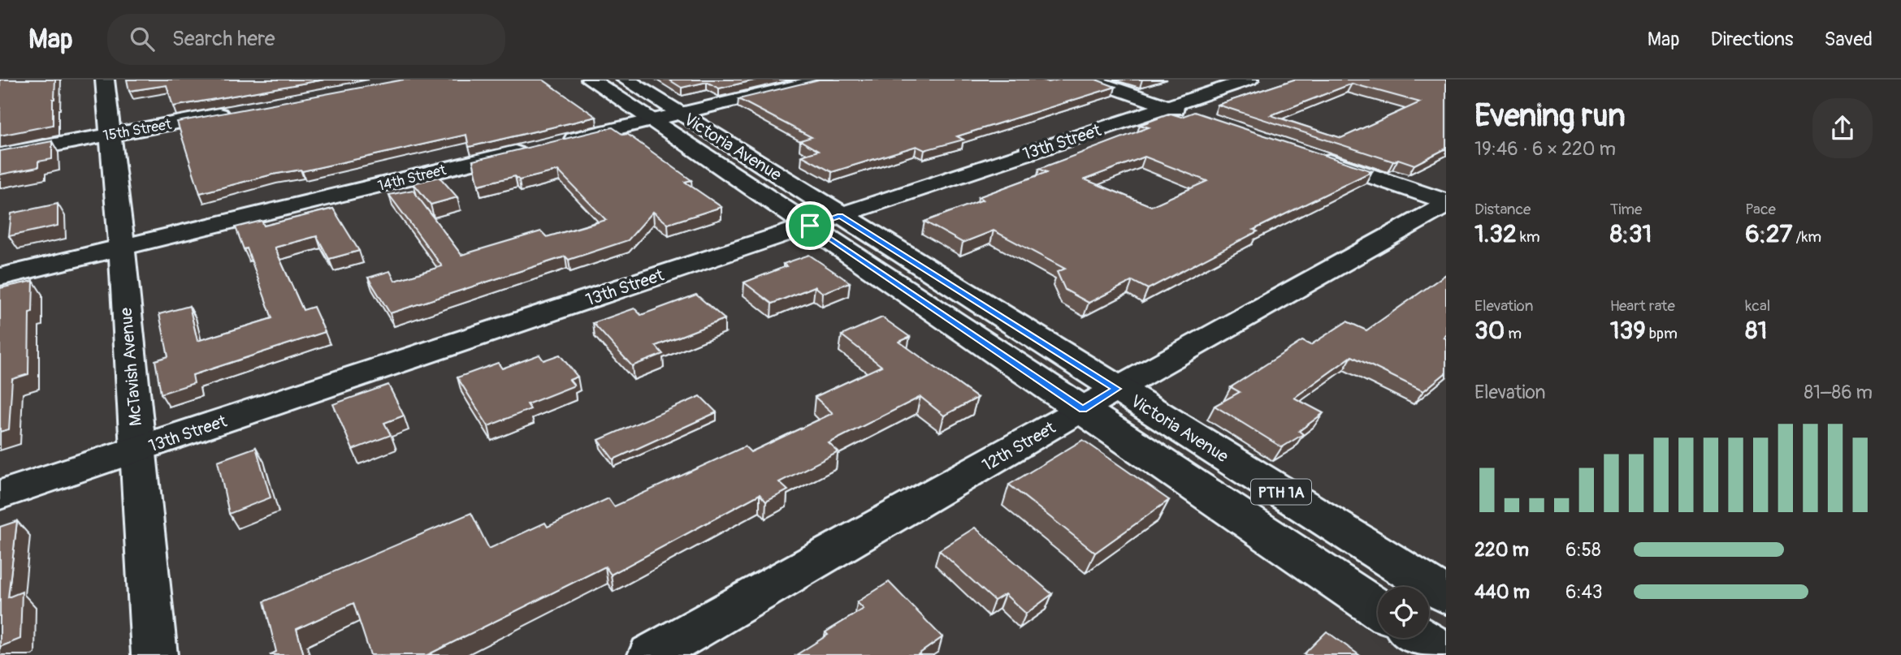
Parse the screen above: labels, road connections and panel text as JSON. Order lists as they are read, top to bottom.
{
  "streets": {
    "street": [
      "15th Street",
      "13th Street",
      "Victoria Avenue",
      "14th Street",
      "McTavish Avenue",
      "12th Street",
      "PTH 1A"
    ]
  },
  "crossings": [
    ["15th Street", "McTavish Avenue"],
    ["13th Street", "Victoria Avenue"],
    ["13th Street", "McTavish Avenue"],
    ["Victoria Avenue", "12th Street"],
    ["14th Street", "McTavish Avenue"]
  ],
  "page": {
    "header": "Map",
    "search": "Search here",
    "nav": ["Map", "Directions", "Saved"],
    "heading": ["Evening run", "19:46 · 6 × 220 m"],
    "stats": [
      ["Distance", "1.32 km"],
      ["Time", "8:31"],
      ["Pace", "6:27 /km"],
      ["Elevation", "30 m"],
      ["Heart rate", "139 bpm"],
      ["kcal", "81"]
    ],
    "chart": ["Elevation", "81–86 m"],
    "list": [
      {
        "name": "220 m",
        "note": "6:58"
      },
      {
        "name": "440 m",
        "note": "6:43"
      }
    ]
  }
}
